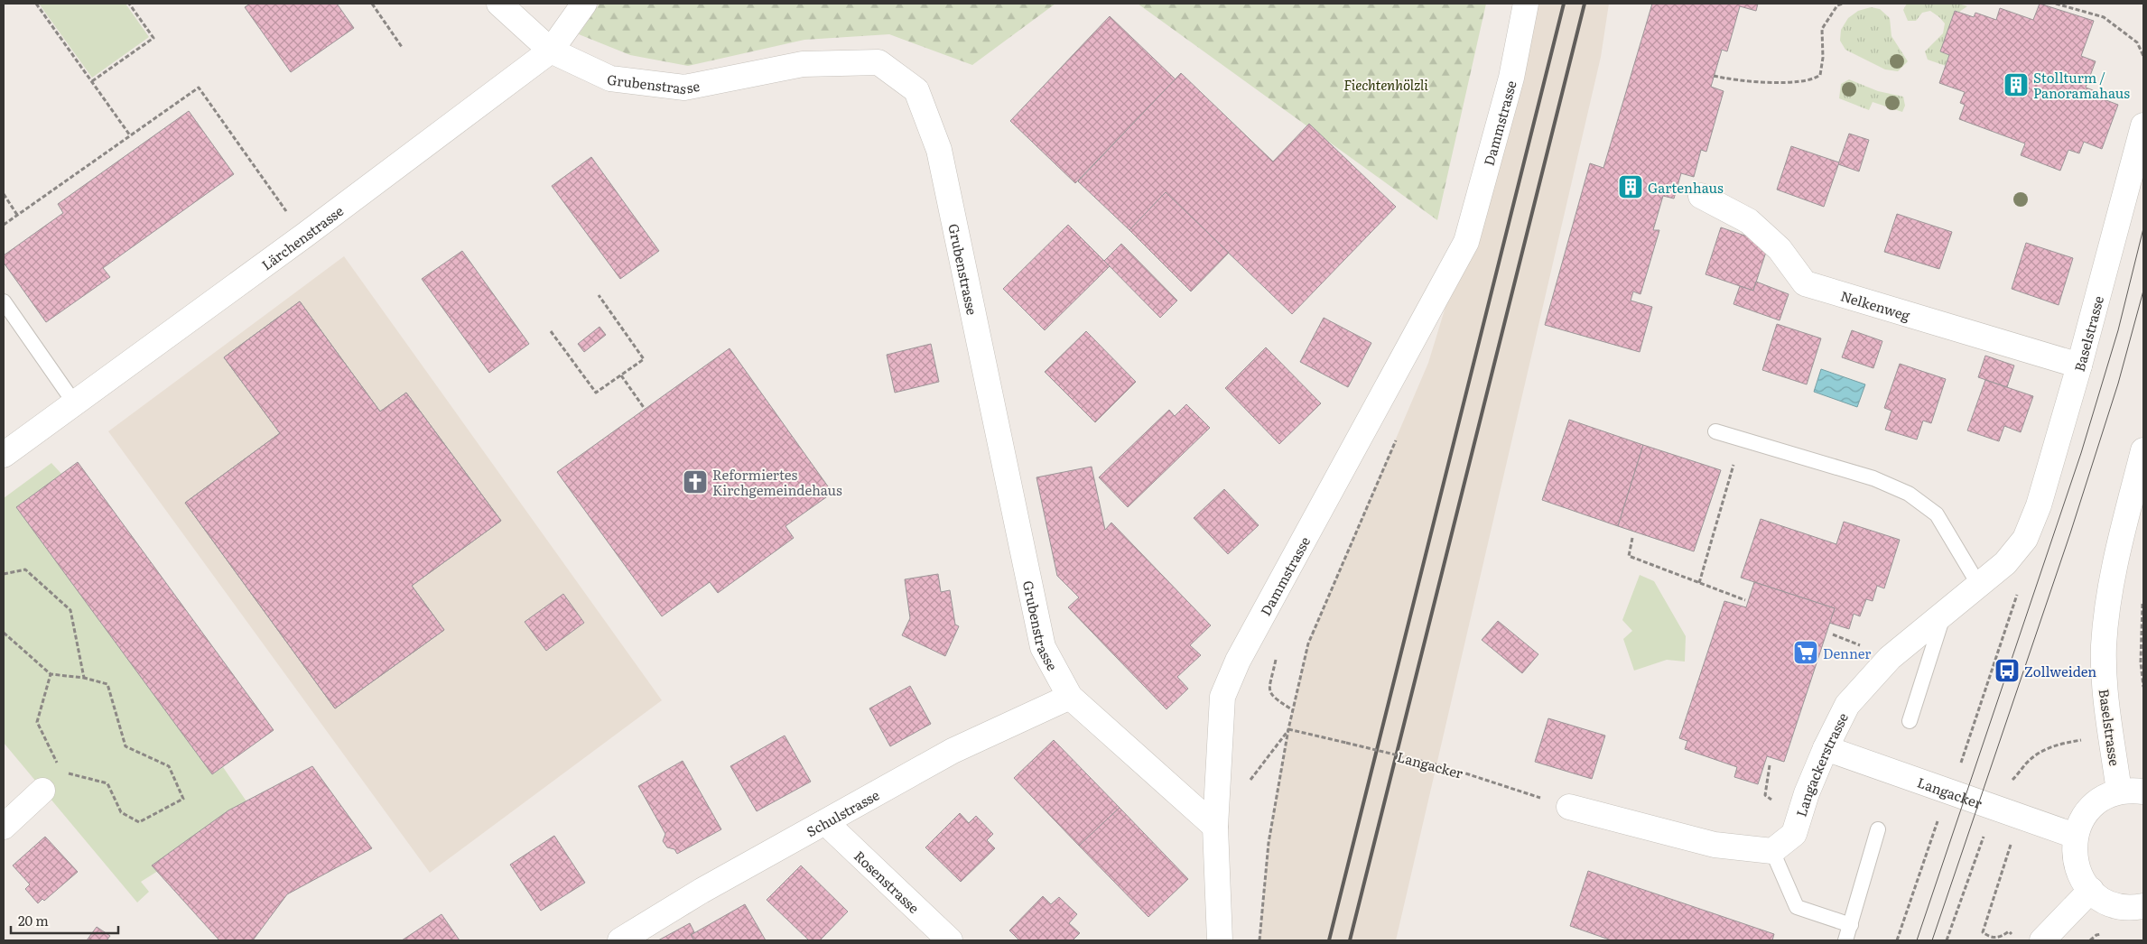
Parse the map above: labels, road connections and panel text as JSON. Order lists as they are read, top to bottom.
{
  "streets": {
    "street": [
      "Grubenstrasse",
      "Dammstrasse",
      "Lärchenstrasse",
      "Nelkenweg",
      "Baselstrasse",
      "Langacker",
      "Langackerstrasse",
      "Schulstrasse",
      "Rosenstrasse"
    ]
  },
  "crossings": [
    ["Grubenstrasse", "Dammstrasse"],
    ["Grubenstrasse", "Lärchenstrasse"],
    ["Grubenstrasse", "Schulstrasse"],
    ["Nelkenweg", "Baselstrasse"],
    ["Baselstrasse", "Langackerstrasse"],
    ["Langacker", "Langackerstrasse"],
    ["Schulstrasse", "Rosenstrasse"]
  ],
  "parks": ["Fiechtenhölzli"],
  "places": {
    "building": ["Stollturm / Panoramahaus", "Gartenhaus"],
    "church": ["Reformiertes Kirchgemeindehaus"],
    "supermarket": ["Denner"],
    "bus stop": ["Zollweiden"]
  },
  "scale_bar": "20 m"
}
